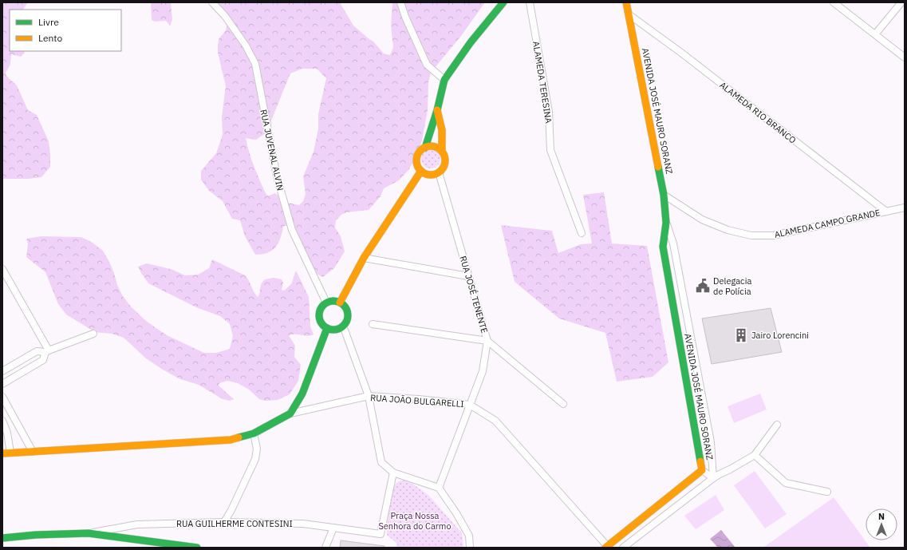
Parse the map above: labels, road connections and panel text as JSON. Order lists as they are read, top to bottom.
{
  "streets": {
    "main road": ["AVENIDA JOSÉ MAURO SORANZ"],
    "street": [
      "ALAMEDA TERESINA",
      "ALAMEDA RIO BRANCO",
      "RUA JUVENAL ALVIN",
      "ALAMEDA CAMPO GRANDE",
      "RUA JOSÉ TENENTE",
      "RUA JOÃO BULGARELLI",
      "RUA GUILHERME CONTESINI"
    ]
  },
  "crossings": [
    ["AVENIDA JOSÉ MAURO SORANZ", "ALAMEDA RIO BRANCO"],
    ["AVENIDA JOSÉ MAURO SORANZ", "ALAMEDA CAMPO GRANDE"],
    ["ALAMEDA RIO BRANCO", "ALAMEDA CAMPO GRANDE"],
    ["RUA JOSÉ TENENTE", "RUA JOÃO BULGARELLI"]
  ],
  "parks": ["Praça Nossa Senhora do Carmo"],
  "places": {
    "public building": ["Delegacia de Polícia"],
    "building": ["Jairo Lorencini"]
  },
  "legend": ["Livre", "Lento"],
  "north": "top"
}
